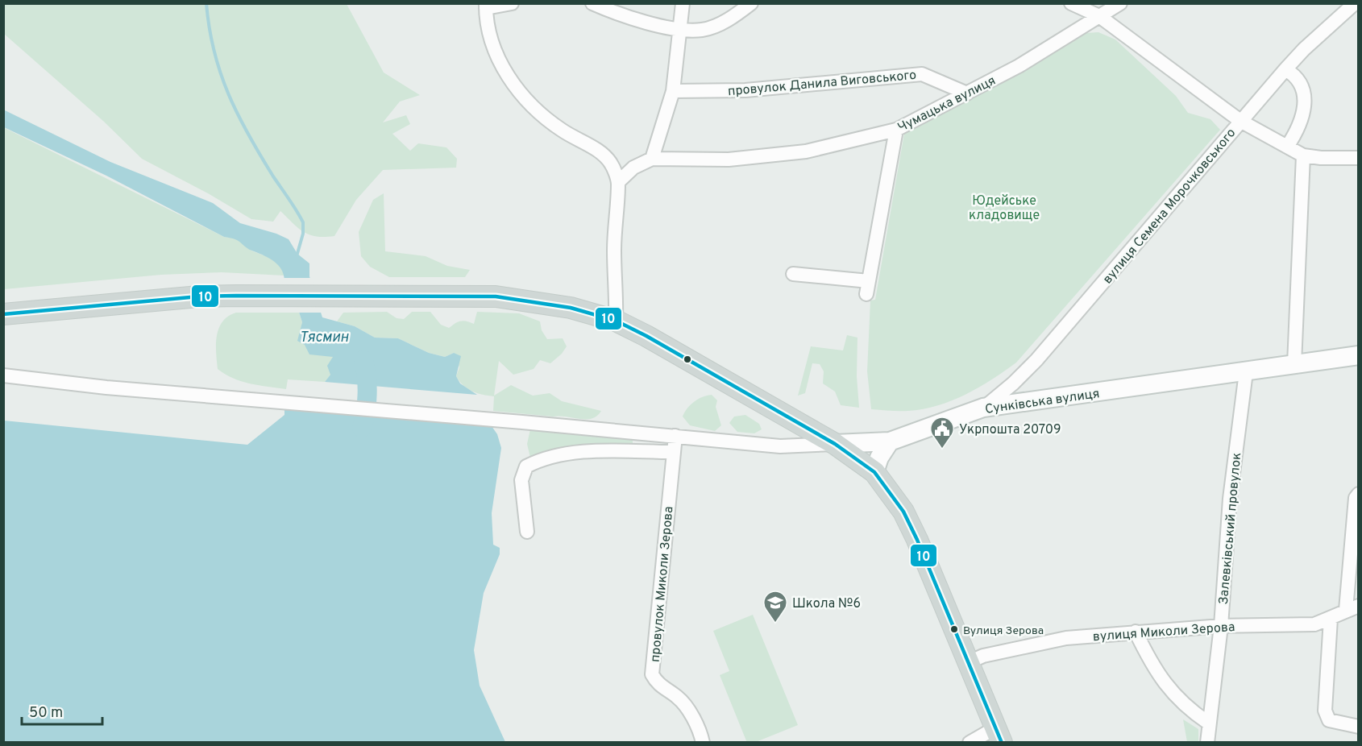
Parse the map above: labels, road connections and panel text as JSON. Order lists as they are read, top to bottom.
{
  "streets": {
    "street": [
      "провулок Данила Виговського",
      "Чумацька вулиця",
      "вулиця Семена Морочковського",
      "Сунківська вулиця",
      "Залевківський провулок",
      "провулок Миколи Зерова",
      "вулиця Миколи Зерова"
    ]
  },
  "crossings": [
    ["провулок Данила Виговського", "Чумацька вулиця"],
    ["вулиця Семена Морочковського", "Сунківська вулиця"],
    ["Сунківська вулиця", "Залевківський провулок"],
    ["Сунківська вулиця", "провулок Миколи Зерова"],
    ["Залевківський провулок", "вулиця Миколи Зерова"]
  ],
  "water": ["Тясмин"],
  "parks": ["Юдейське кладовище"],
  "places": {
    "public building": ["Укрпошта 20709"],
    "school or university": ["Школа №6"],
    "other": ["Вулиця Зерова"]
  },
  "lines": ["transit line 10"],
  "scale_bar": "50 m"
}
